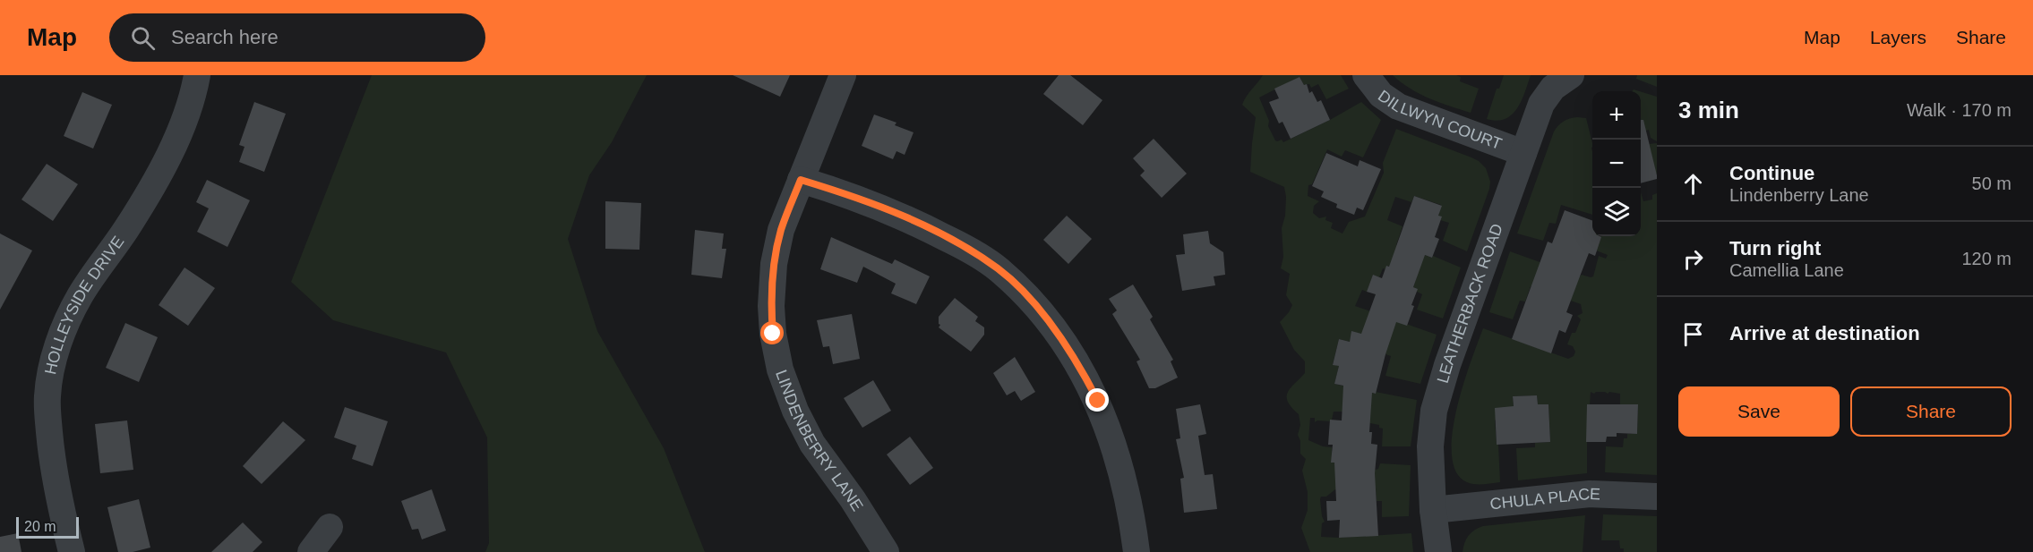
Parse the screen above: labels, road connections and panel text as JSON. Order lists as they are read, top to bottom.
{
  "streets": {
    "street": [
      "DILLWYN COURT",
      "LEATHERBACK ROAD",
      "HOLLEYSIDE DRIVE",
      "LINDENBERRY LANE",
      "CHULA PLACE"
    ]
  },
  "crossings": [
    ["DILLWYN COURT", "LEATHERBACK ROAD"],
    ["LEATHERBACK ROAD", "CHULA PLACE"]
  ],
  "scale_bar": "20 m",
  "page": {
    "header": "Map",
    "search": "Search here",
    "nav": ["Map", "Layers", "Share"],
    "heading": ["3 min", "Walk · 170 m"],
    "map_buttons": ["+", "−"],
    "list": [
      ["Continue", "Lindenberry Lane", "50 m"],
      ["Turn right", "Camellia Lane", "120 m"],
      "Arrive at destination"
    ],
    "buttons": ["Save", "Share"],
    "scale": "20 m"
  }
}
